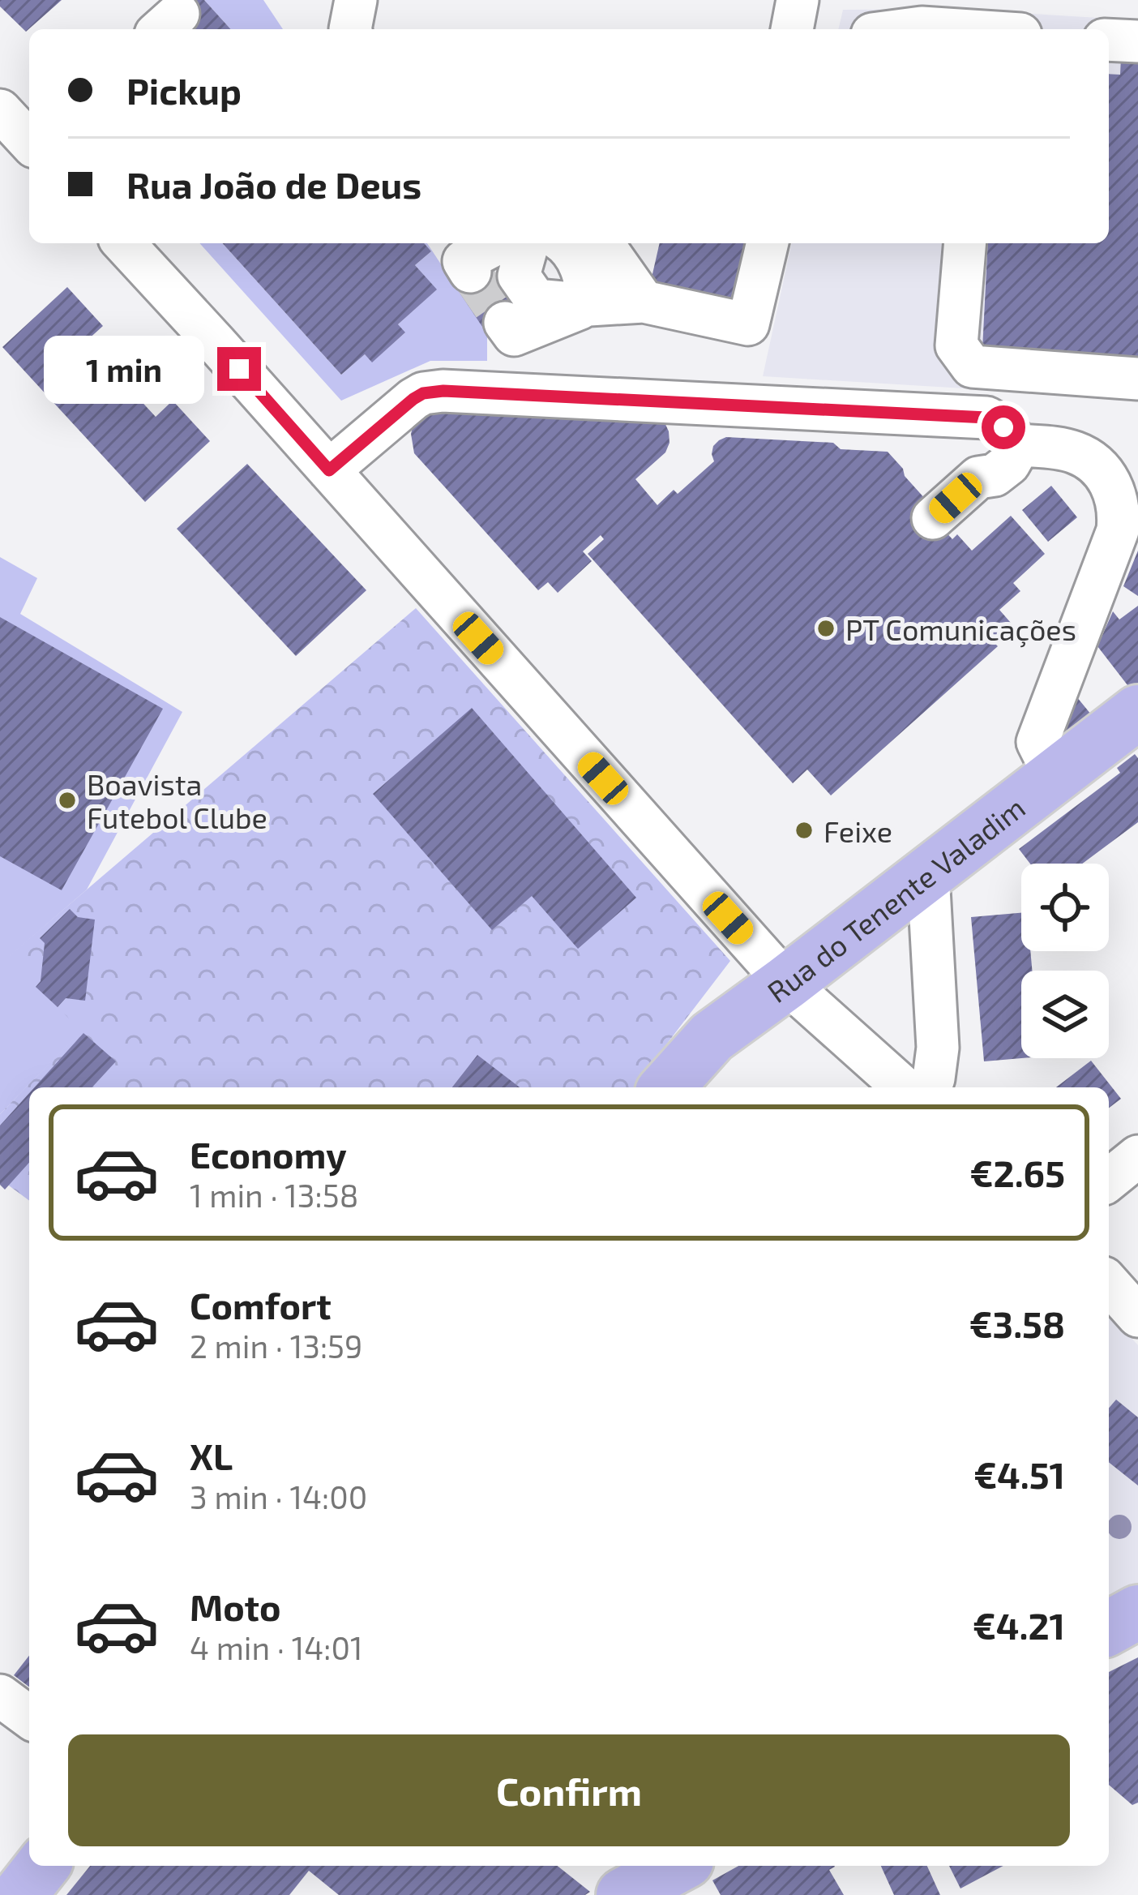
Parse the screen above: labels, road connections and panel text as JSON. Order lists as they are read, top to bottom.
{
  "streets": {
    "main road": ["Rua do Tenente Valadim"]
  },
  "places": ["PT Comunicações", "Boavista Futebol Clube", "Feixe"],
  "page": {
    "banner": ["Pickup", "Rua João de Deus"],
    "bubble": "1 min",
    "list": [
      {
        "name": "Economy",
        "note": "1 min · 13:58",
        "value": "€2.65"
      },
      {
        "name": "Comfort",
        "note": "2 min · 13:59",
        "value": "€3.58"
      },
      {
        "name": "XL",
        "note": "3 min · 14:00",
        "value": "€4.51"
      },
      {
        "name": "Moto",
        "note": "4 min · 14:01",
        "value": "€4.21"
      }
    ],
    "buttons": "Confirm"
  }
}
